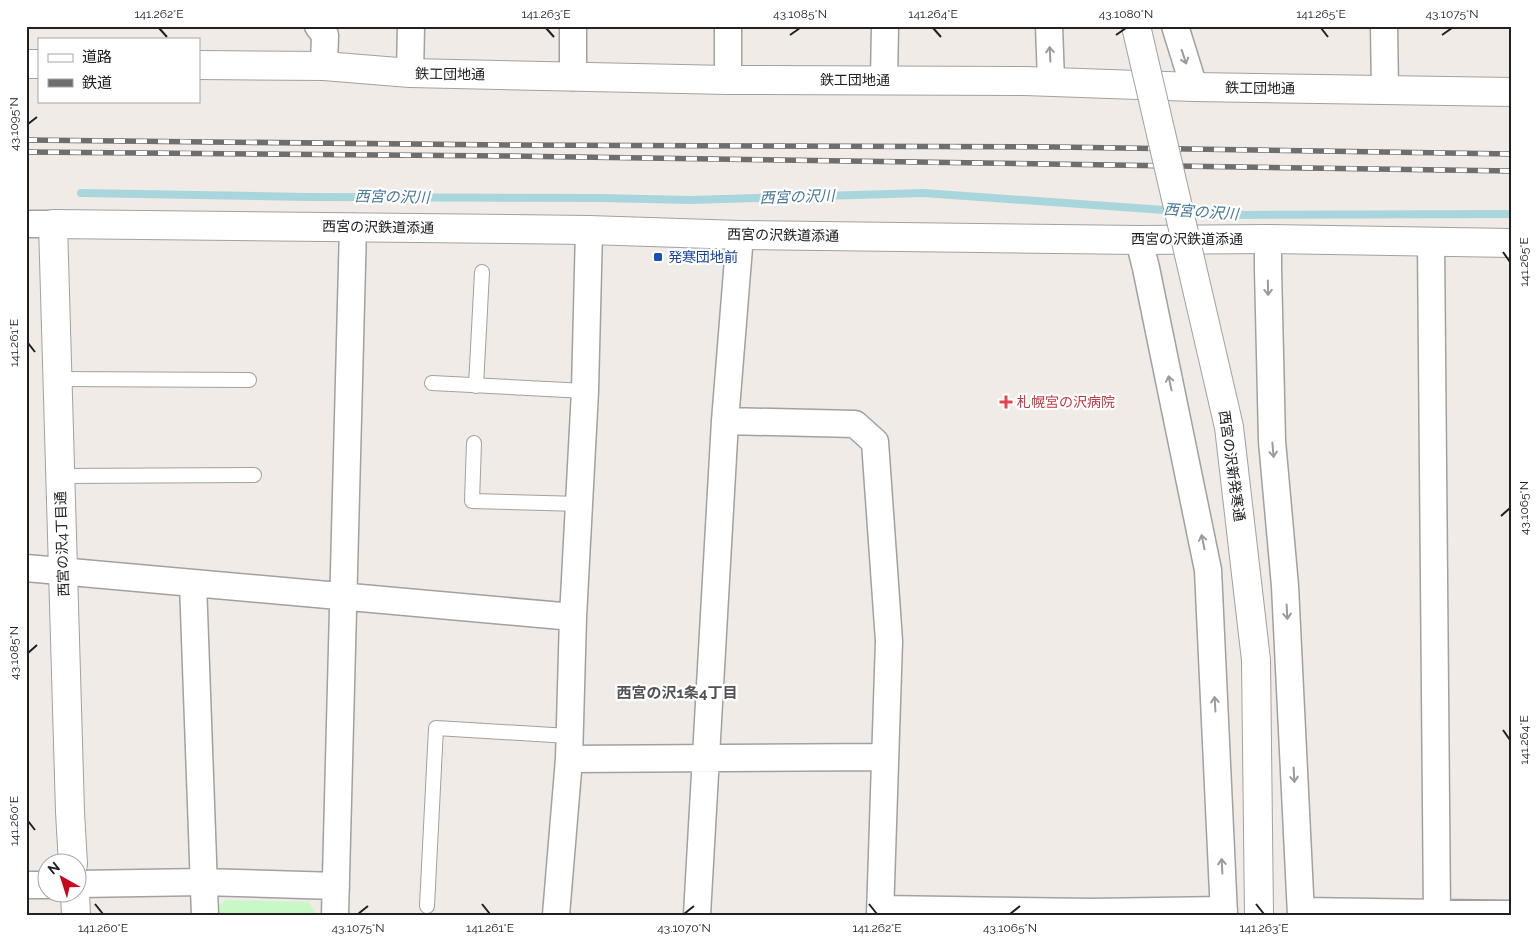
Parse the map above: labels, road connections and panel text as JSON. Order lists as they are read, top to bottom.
{
  "streets": {
    "street": [
      "鉄工団地通",
      "西宮の沢鉄道添通",
      "西宮の沢新発寒通",
      "西宮の沢4丁目通"
    ]
  },
  "crossings": [
    ["西宮の沢鉄道添通", "西宮の沢4丁目通"]
  ],
  "districts": ["西宮の沢1条4丁目"],
  "water": ["西宮の沢川"],
  "places": {
    "transit": ["発寒団地前"],
    "health": ["札幌宮の沢病院"]
  },
  "legend": ["道路", "鉄道"],
  "north": "top left",
  "coordinates": [
    "141.262°E",
    "141.263°E",
    "43.1085°N",
    "141.264°E",
    "43.1080°N",
    "141.265°E",
    "43.1075°N",
    "43.1095°N",
    "141.261°E",
    "43.1065°N",
    "141.260°E",
    "43.1070°N"
  ]
}
